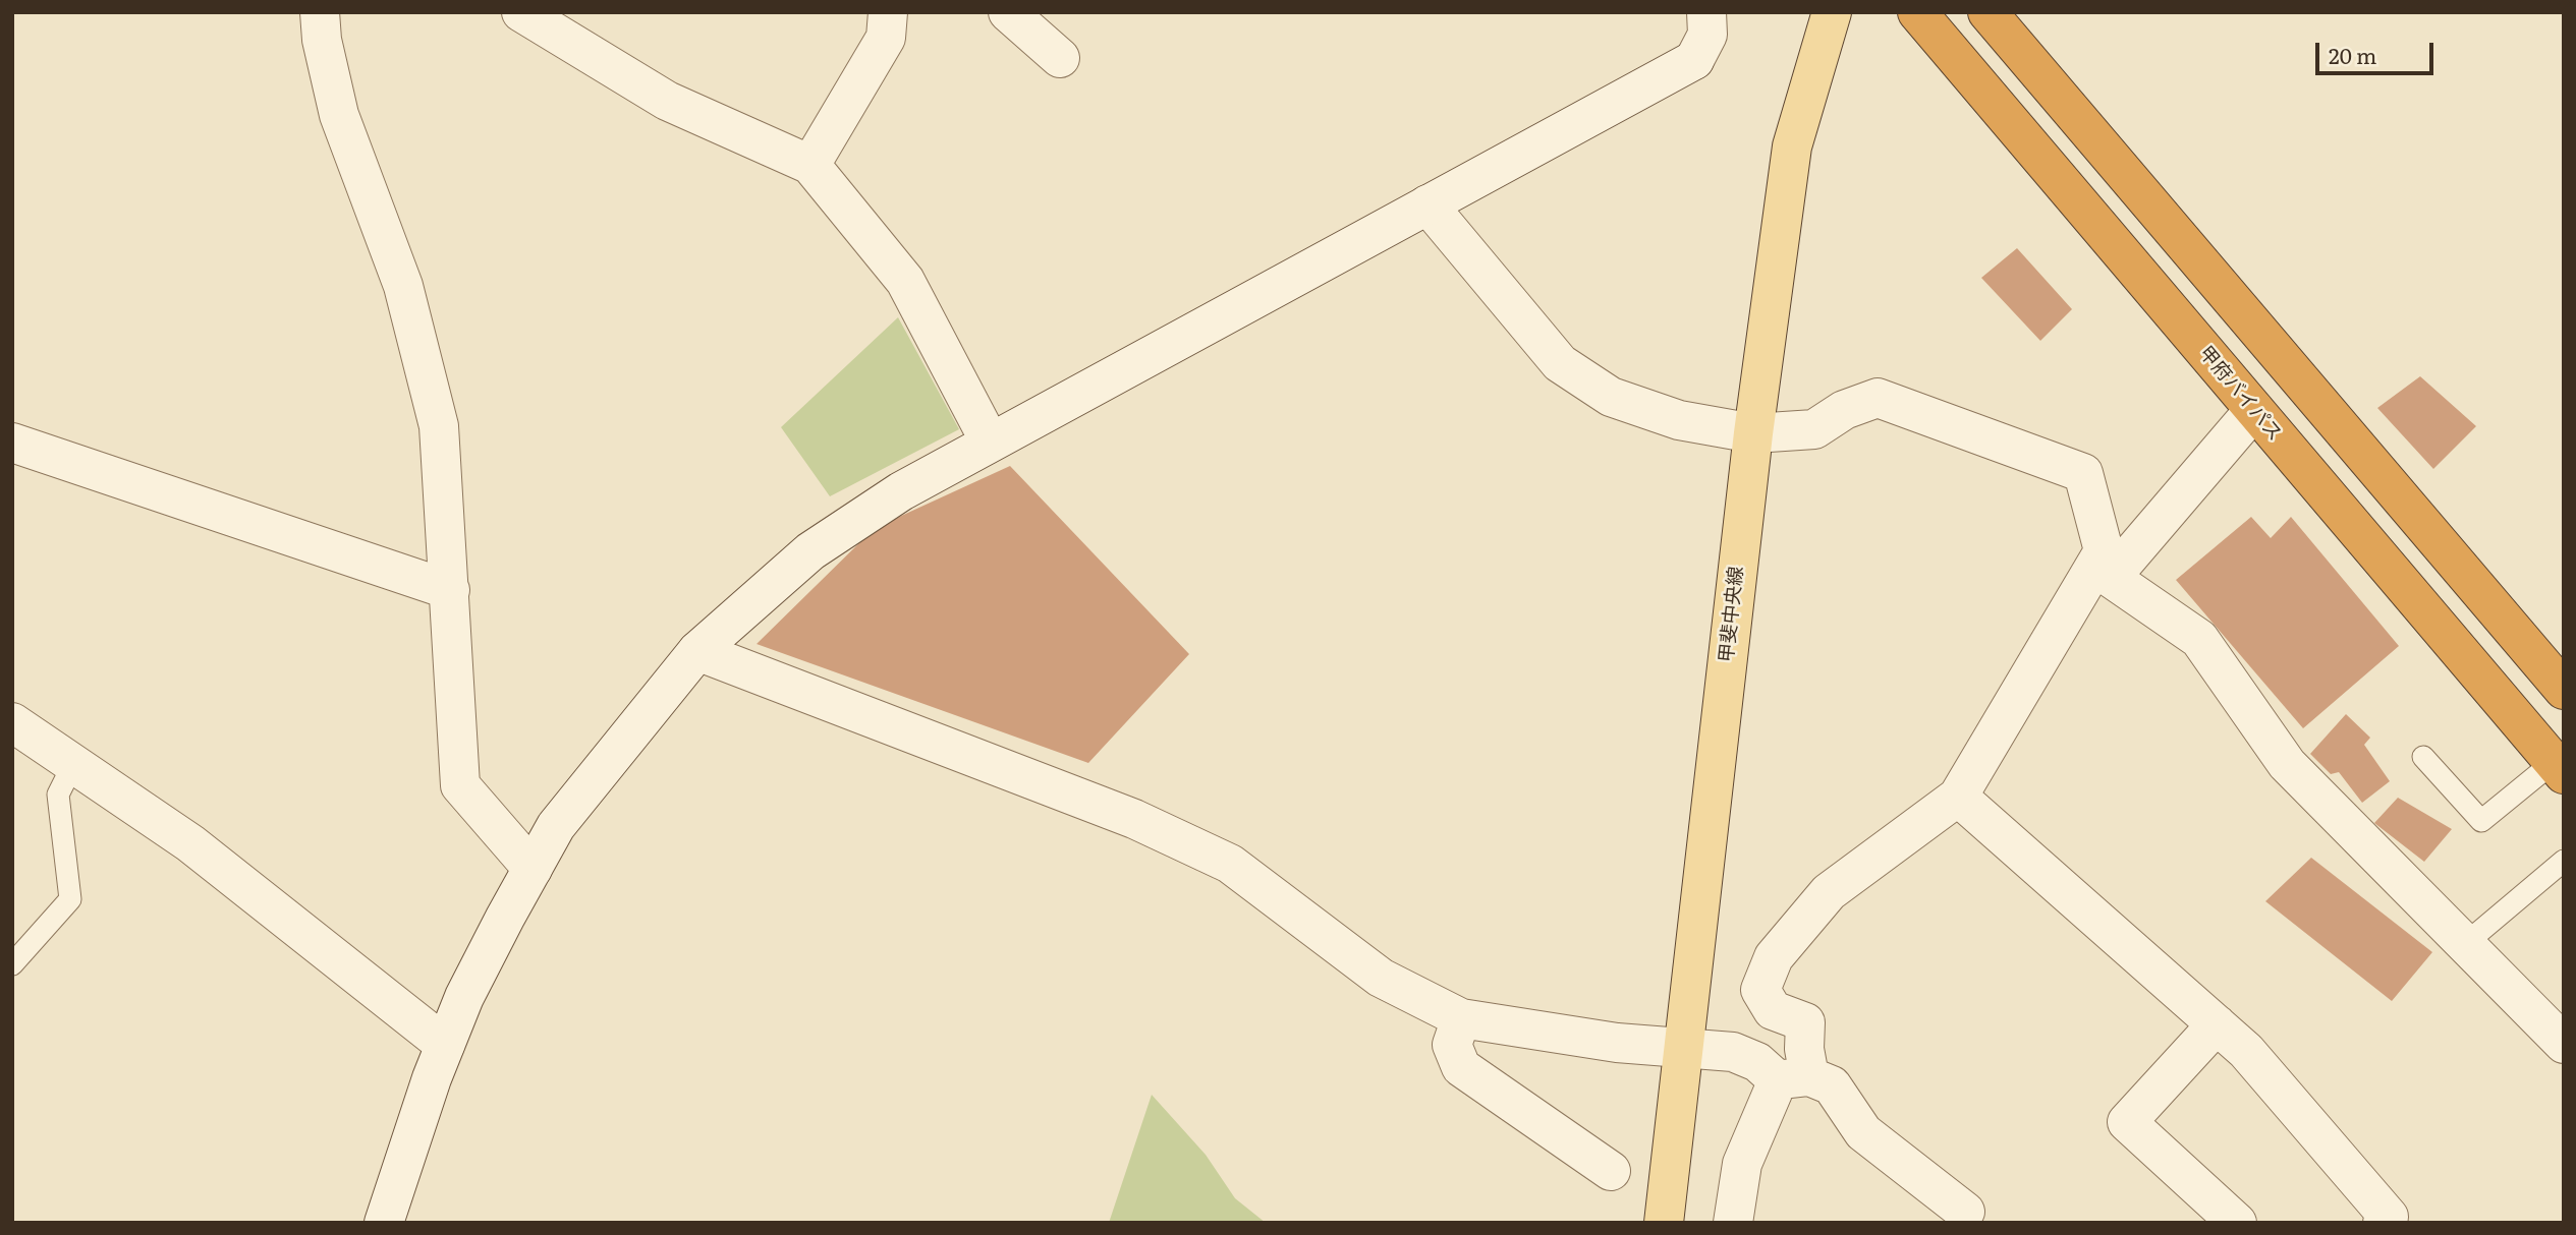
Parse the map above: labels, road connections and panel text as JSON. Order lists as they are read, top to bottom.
{
  "streets": {
    "highway": ["甲府バイパス"],
    "main road": ["甲斐中央線"]
  },
  "scale_bar": "20 m"
}
